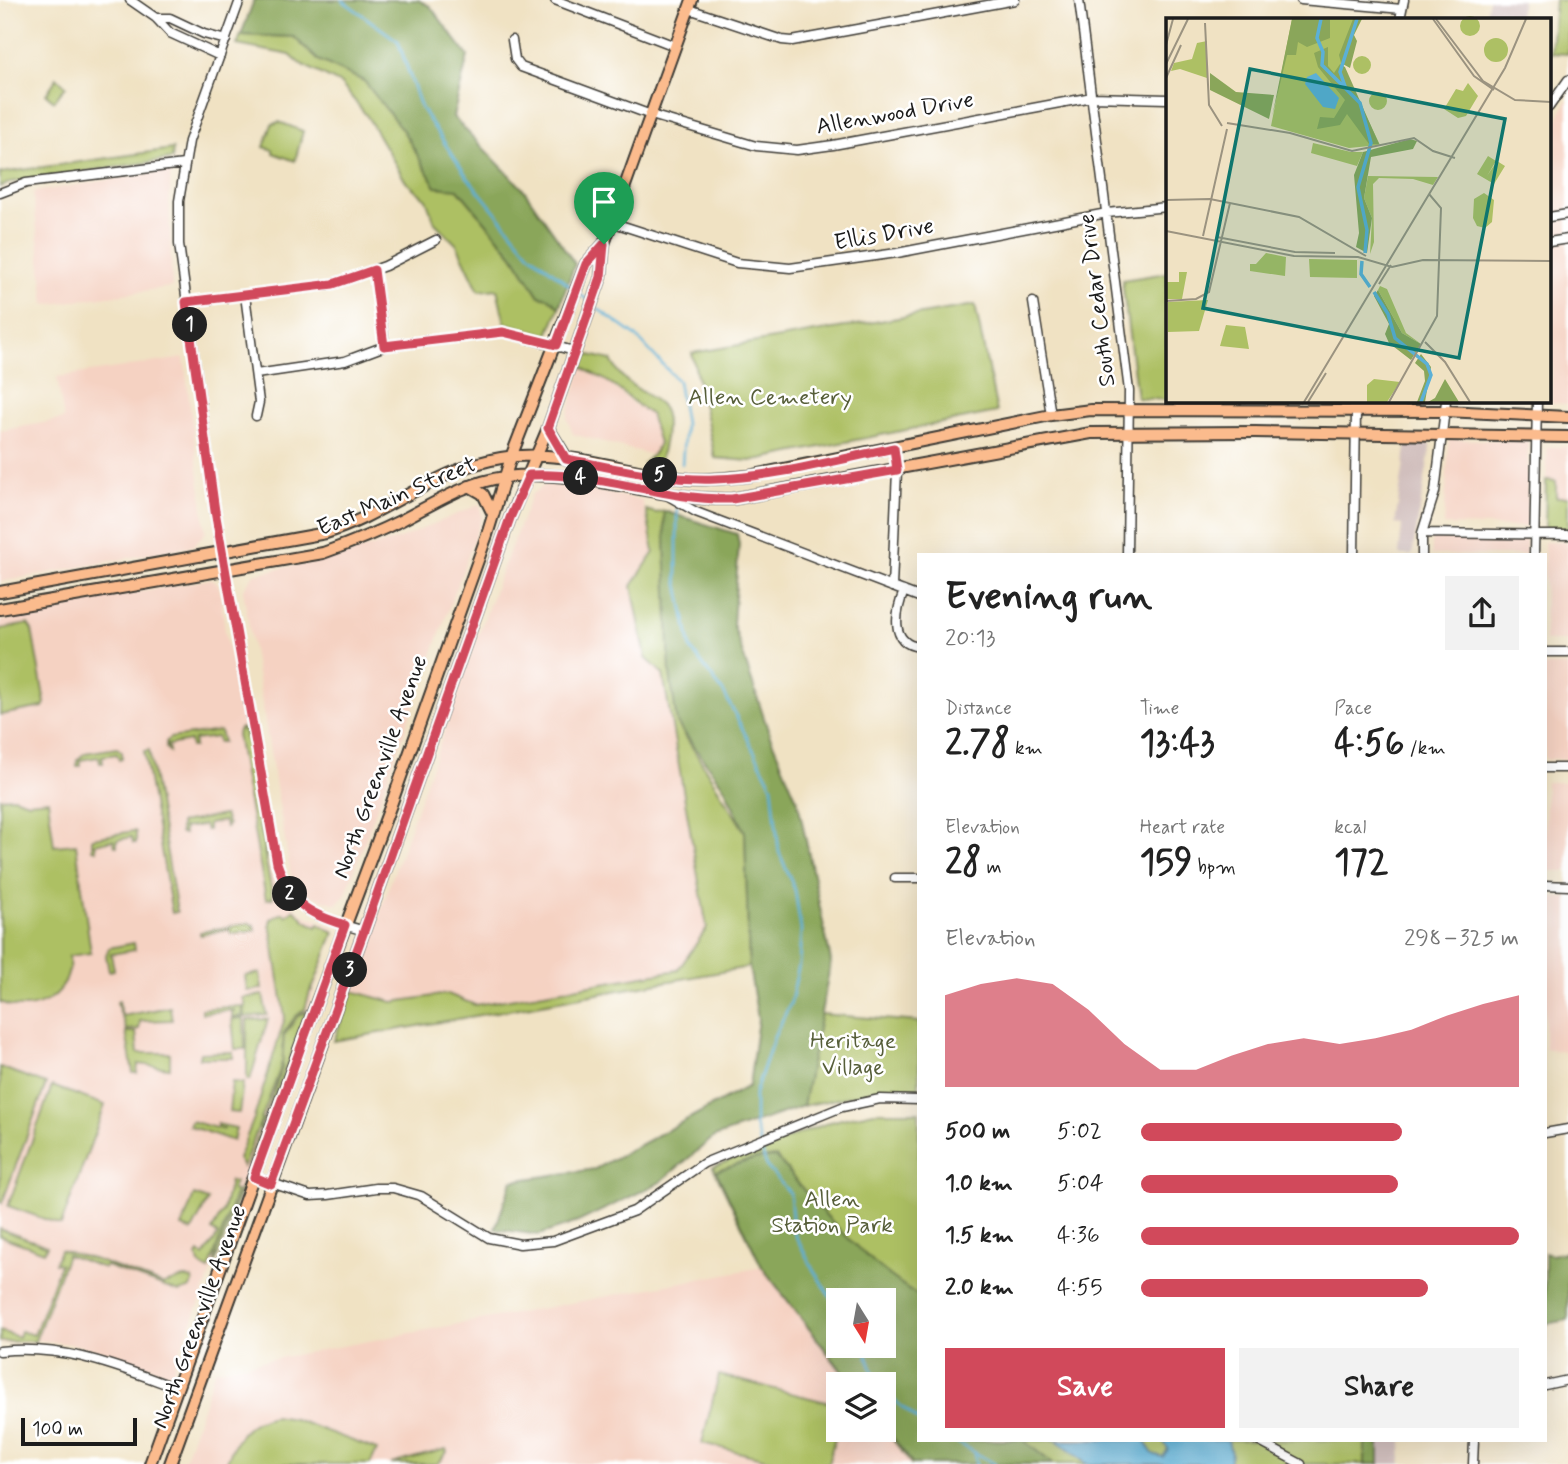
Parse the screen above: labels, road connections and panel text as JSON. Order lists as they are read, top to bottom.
{
  "streets": {
    "main road": ["East Main Street", "North Greenville Avenue"],
    "street": ["Allenwood Drive", "Ellis Drive", "South Cedar Drive"]
  },
  "crossings": [
    ["Allenwood Drive", "South Cedar Drive"],
    ["Ellis Drive", "South Cedar Drive"],
    ["South Cedar Drive", "East Main Street"],
    ["East Main Street", "North Greenville Avenue"]
  ],
  "parks": ["Allen Cemetery", "Heritage Village", "Allen Station Park"],
  "scale_bar": "100 m",
  "north": "bottom",
  "page": {
    "pins": [
      "1",
      "5",
      "4",
      "2",
      "3"
    ],
    "heading": ["Evening run", "20:13"],
    "stats": [
      ["Distance", "2.78 km"],
      ["Time", "13:43"],
      ["Pace", "4:56 /km"],
      ["Elevation", "28 m"],
      ["Heart rate", "159 bpm"],
      ["kcal", "172"]
    ],
    "chart": ["Elevation", "298–325 m"],
    "list": [
      {
        "name": "500 m",
        "note": "5:02"
      },
      {
        "name": "1.0 km",
        "note": "5:04"
      },
      {
        "name": "1.5 km",
        "note": "4:36"
      },
      {
        "name": "2.0 km",
        "note": "4:55"
      }
    ],
    "buttons": ["Save", "Share"],
    "scale": "100 m"
  }
}
